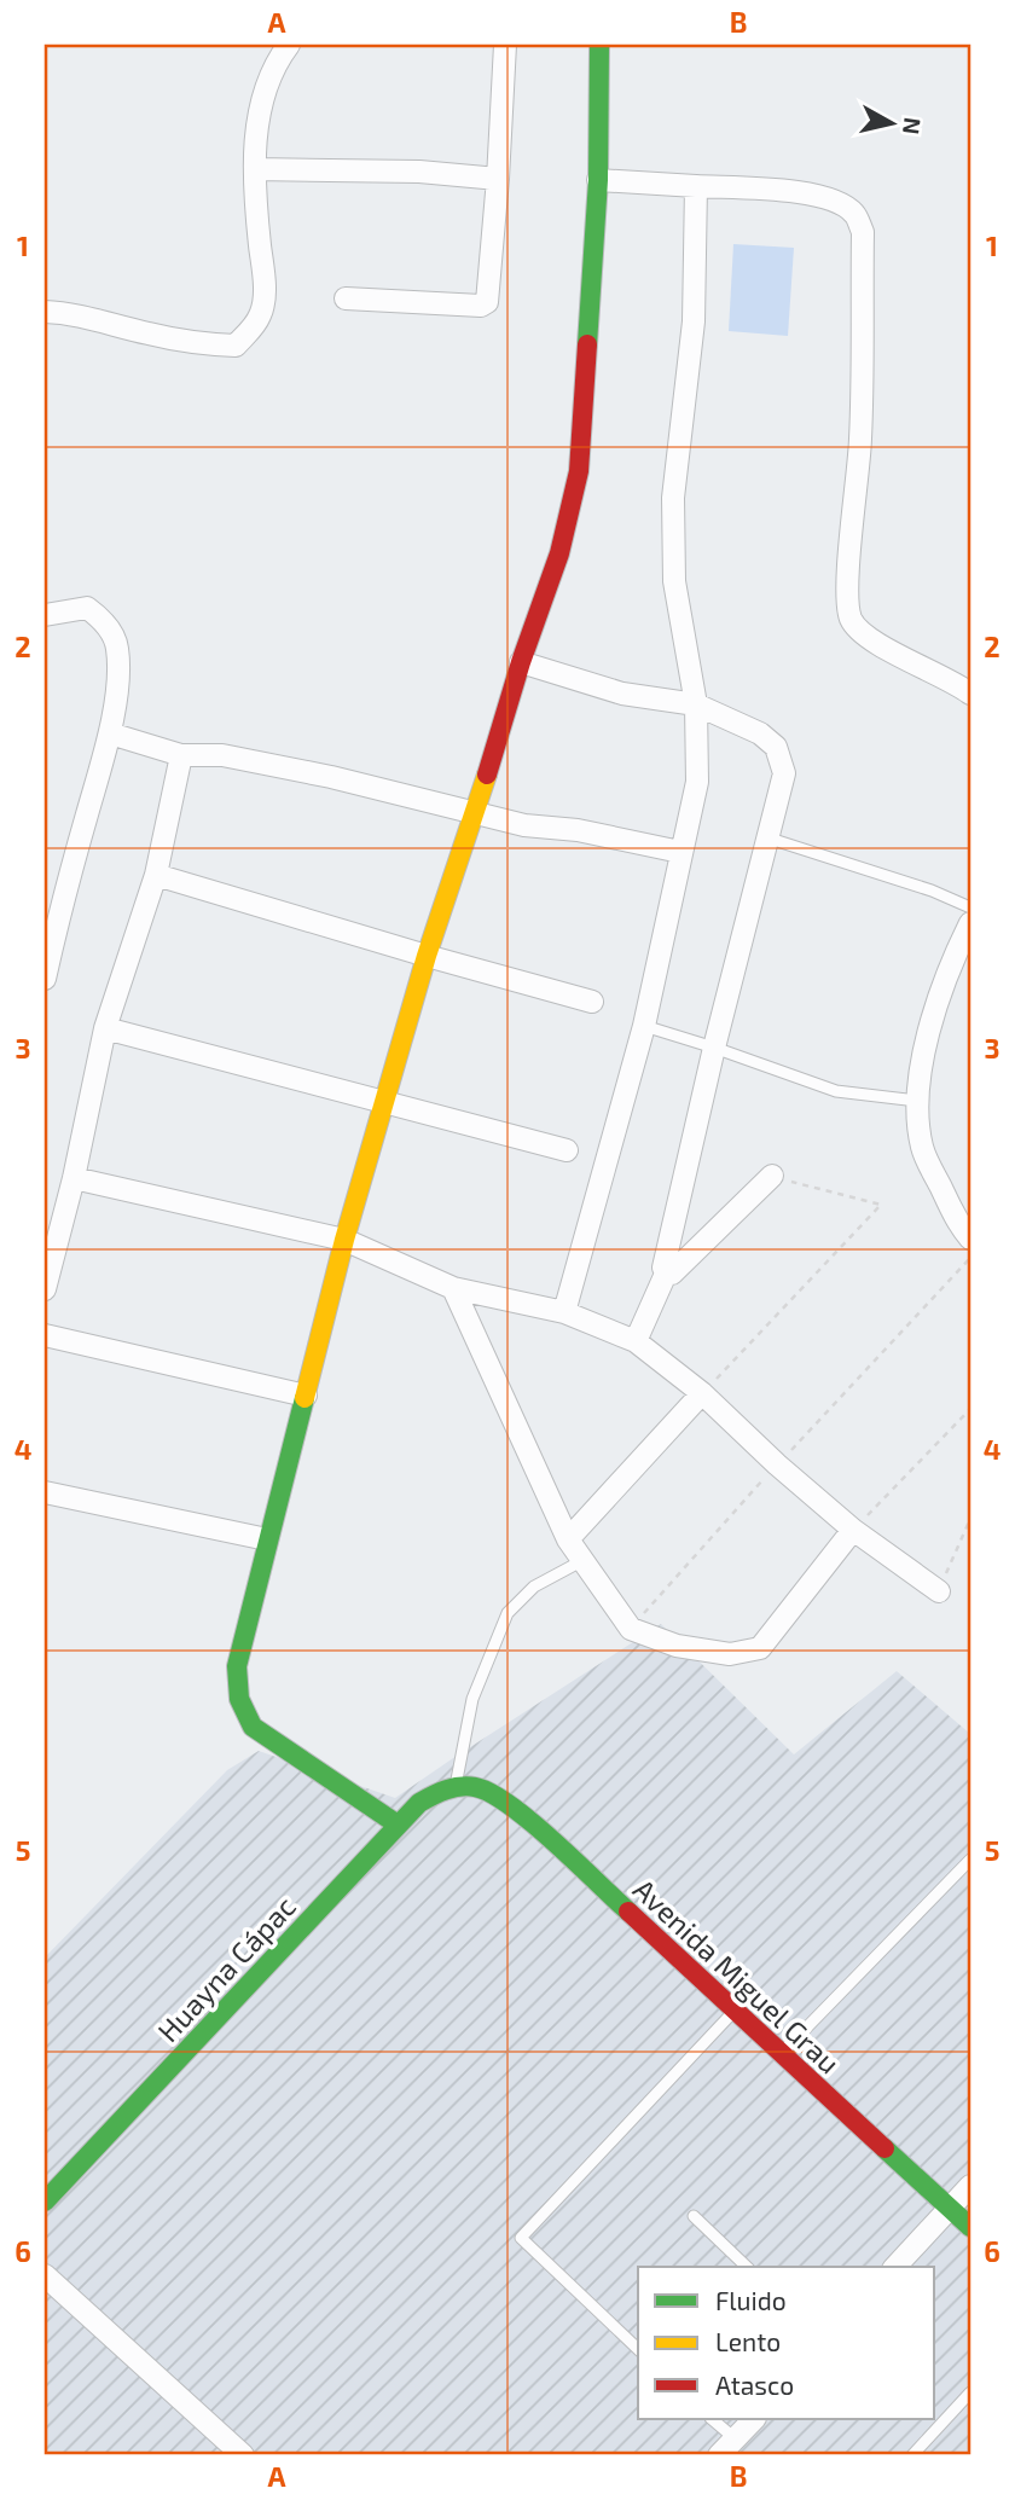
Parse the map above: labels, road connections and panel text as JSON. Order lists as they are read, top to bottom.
{
  "streets": {
    "street": ["Huayna Cápac", "Avenida Miguel Grau"]
  },
  "crossings": [
    ["Huayna Cápac", "Avenida Miguel Grau"]
  ],
  "legend": ["Fluido", "Lento", "Atasco"],
  "north": "right",
  "grid": {
    "columns": ["A", "B"],
    "rows": [
      "1",
      "2",
      "3",
      "4",
      "5",
      "6"
    ]
  }
}
